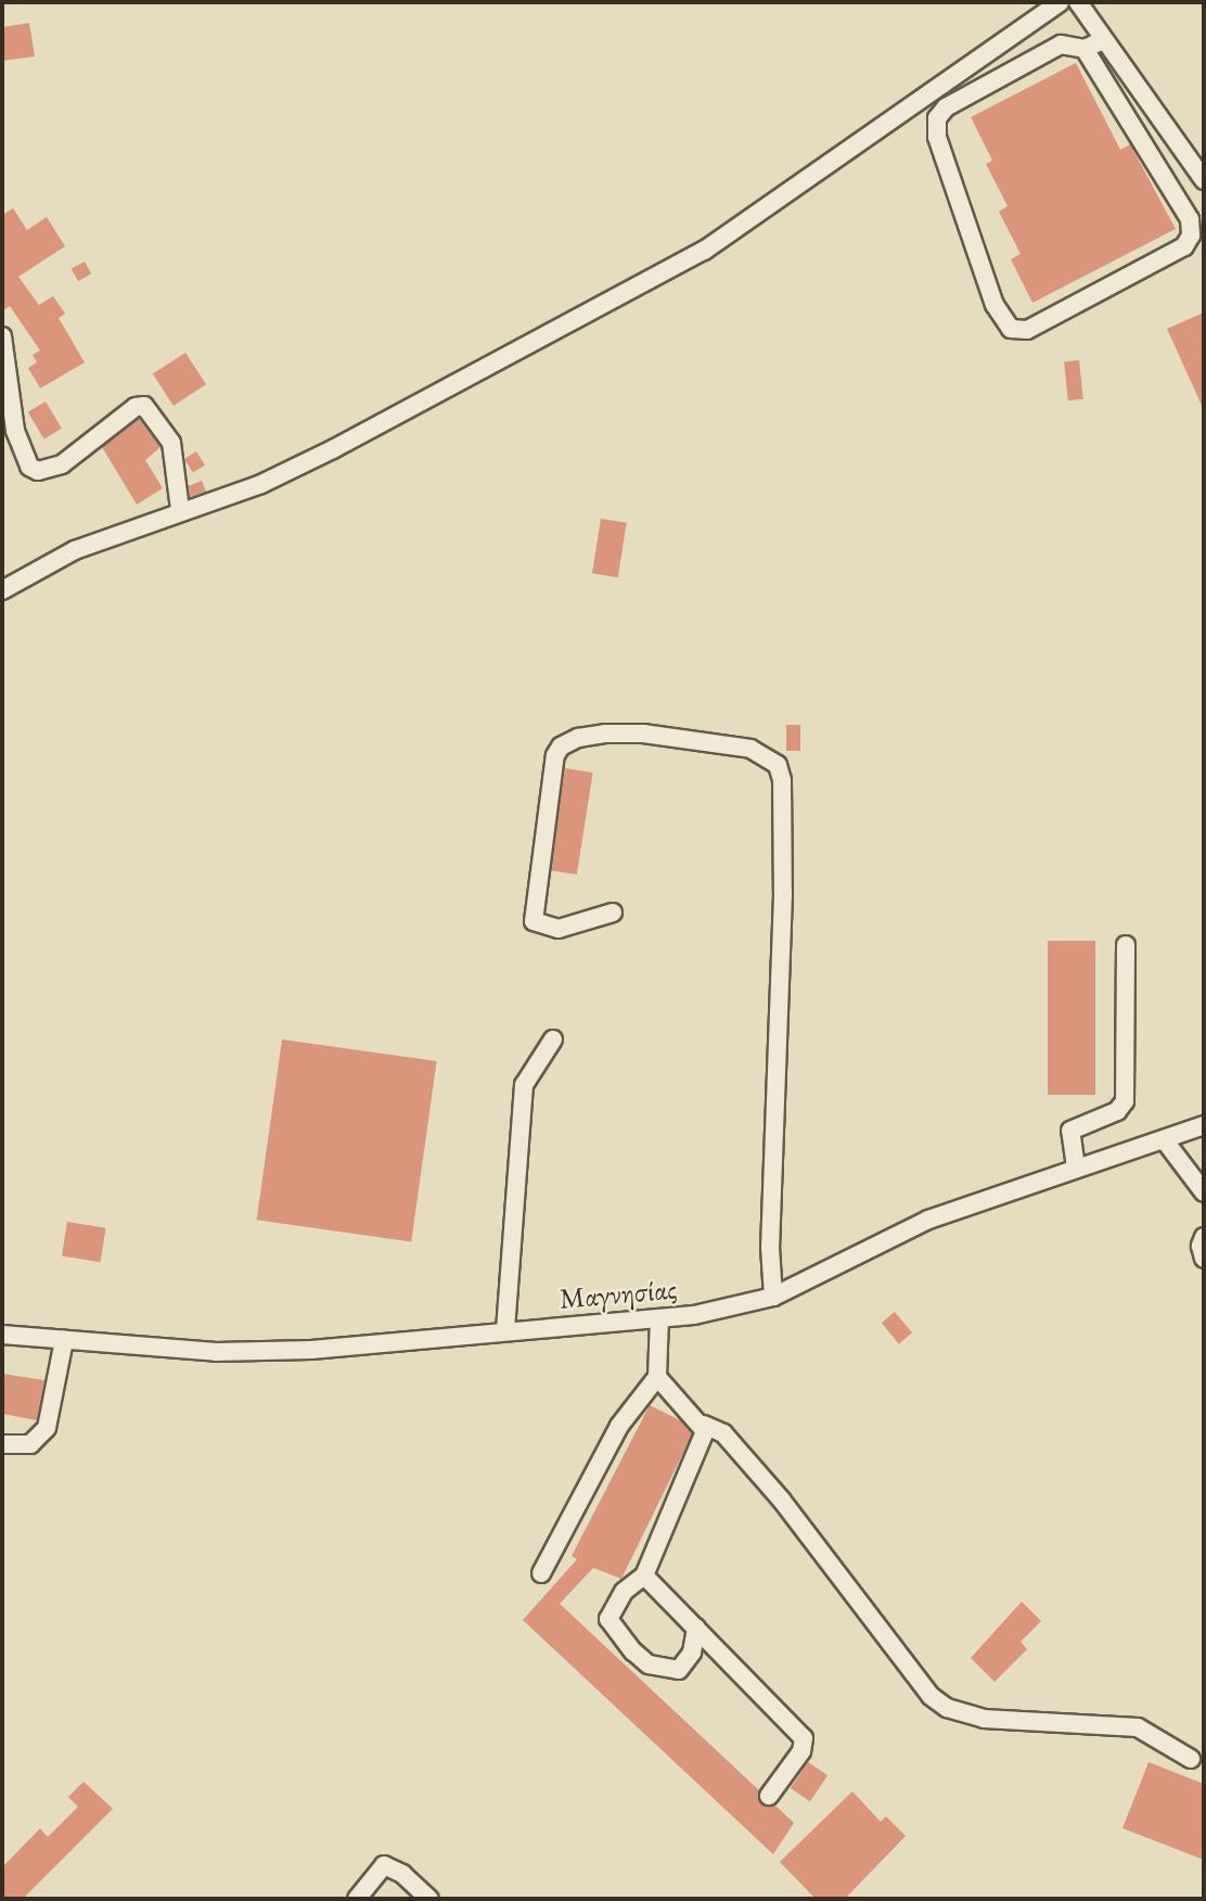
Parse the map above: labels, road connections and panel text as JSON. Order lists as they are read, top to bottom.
{
  "streets": {
    "street": ["Μαγνησίας"]
  }
}
